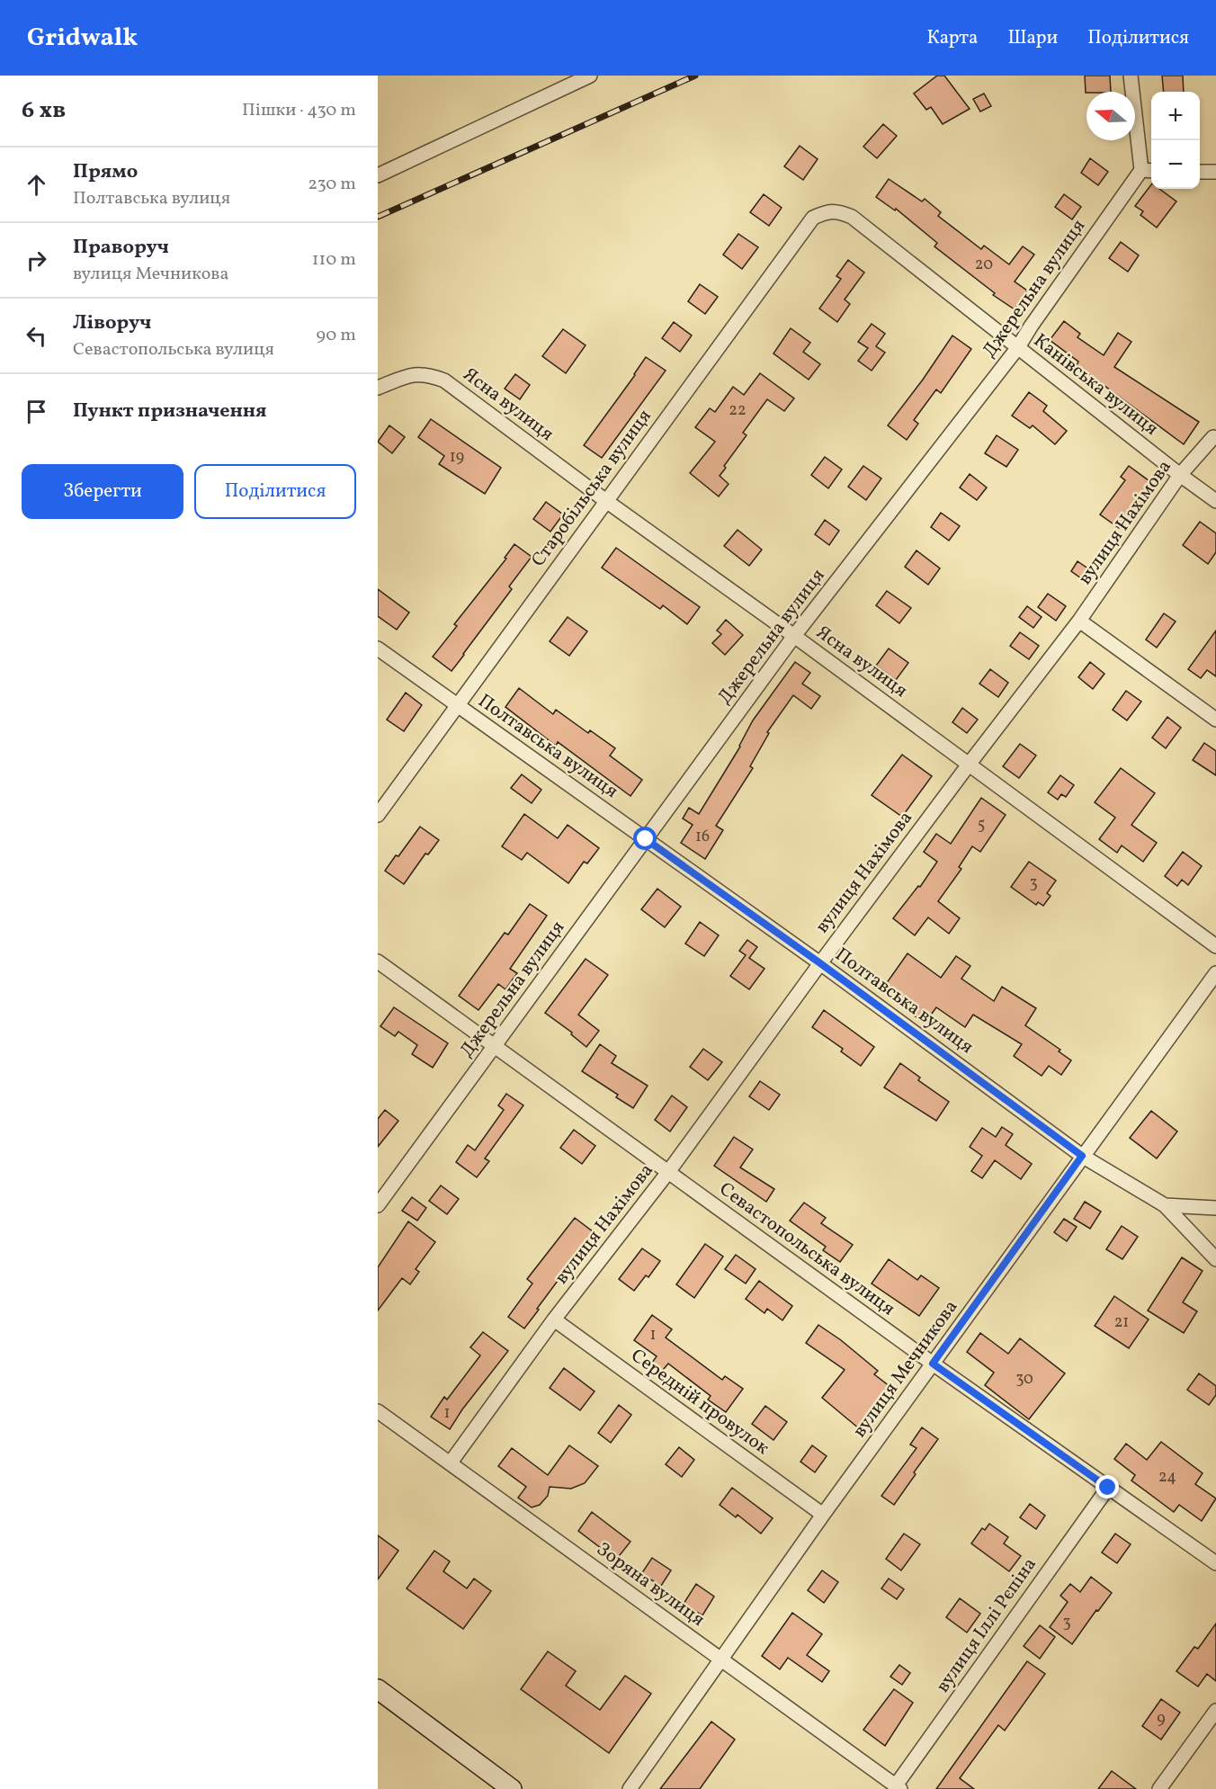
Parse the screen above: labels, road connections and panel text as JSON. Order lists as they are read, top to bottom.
{
  "streets": {
    "street": [
      "Джерельна вулиця",
      "Канівська вулиця",
      "Ясна вулиця",
      "Старобільська вулиця",
      "вулиця Нахімова",
      "Полтавська вулиця",
      "Севастопольська вулиця",
      "вулиця Мечникова",
      "Середній провулок",
      "Зоряна вулиця",
      "вулиця Іллі Рєпіна"
    ]
  },
  "crossings": [
    ["Джерельна вулиця", "Канівська вулиця"],
    ["Джерельна вулиця", "Ясна вулиця"],
    ["Джерельна вулиця", "Полтавська вулиця"],
    ["Джерельна вулиця", "Севастопольська вулиця"],
    ["Канівська вулиця", "Старобільська вулиця"],
    ["Канівська вулиця", "вулиця Нахімова"],
    ["Ясна вулиця", "Старобільська вулиця"],
    ["Ясна вулиця", "вулиця Нахімова"],
    ["Старобільська вулиця", "Полтавська вулиця"],
    ["вулиця Нахімова", "Полтавська вулиця"],
    ["вулиця Нахімова", "Севастопольська вулиця"],
    ["вулиця Нахімова", "Середній провулок"],
    ["вулиця Нахімова", "Зоряна вулиця"],
    ["Полтавська вулиця", "вулиця Мечникова"],
    ["Севастопольська вулиця", "вулиця Мечникова"],
    ["Севастопольська вулиця", "вулиця Іллі Рєпіна"],
    ["вулиця Мечникова", "Середній провулок"],
    ["вулиця Мечникова", "Зоряна вулиця"],
    ["Зоряна вулиця", "вулиця Іллі Рєпіна"]
  ],
  "house_numbers": [
    "20",
    "22",
    "19",
    "5",
    "16",
    "3",
    "21",
    "1",
    "30",
    "1",
    "24",
    "3",
    "9"
  ],
  "north": "left",
  "page": {
    "header": "Gridwalk",
    "nav": ["Карта", "Шари", "Поділитися"],
    "heading": ["6 хв", "Пішки · 430 m"],
    "map_buttons": ["+", "−"],
    "list": [
      ["Прямо", "Полтавська вулиця", "230 m"],
      ["Праворуч", "вулиця Мечникова", "110 m"],
      ["Ліворуч", "Севастопольська вулиця", "90 m"],
      "Пункт призначення"
    ],
    "buttons": ["Зберегти", "Поділитися"]
  }
}
